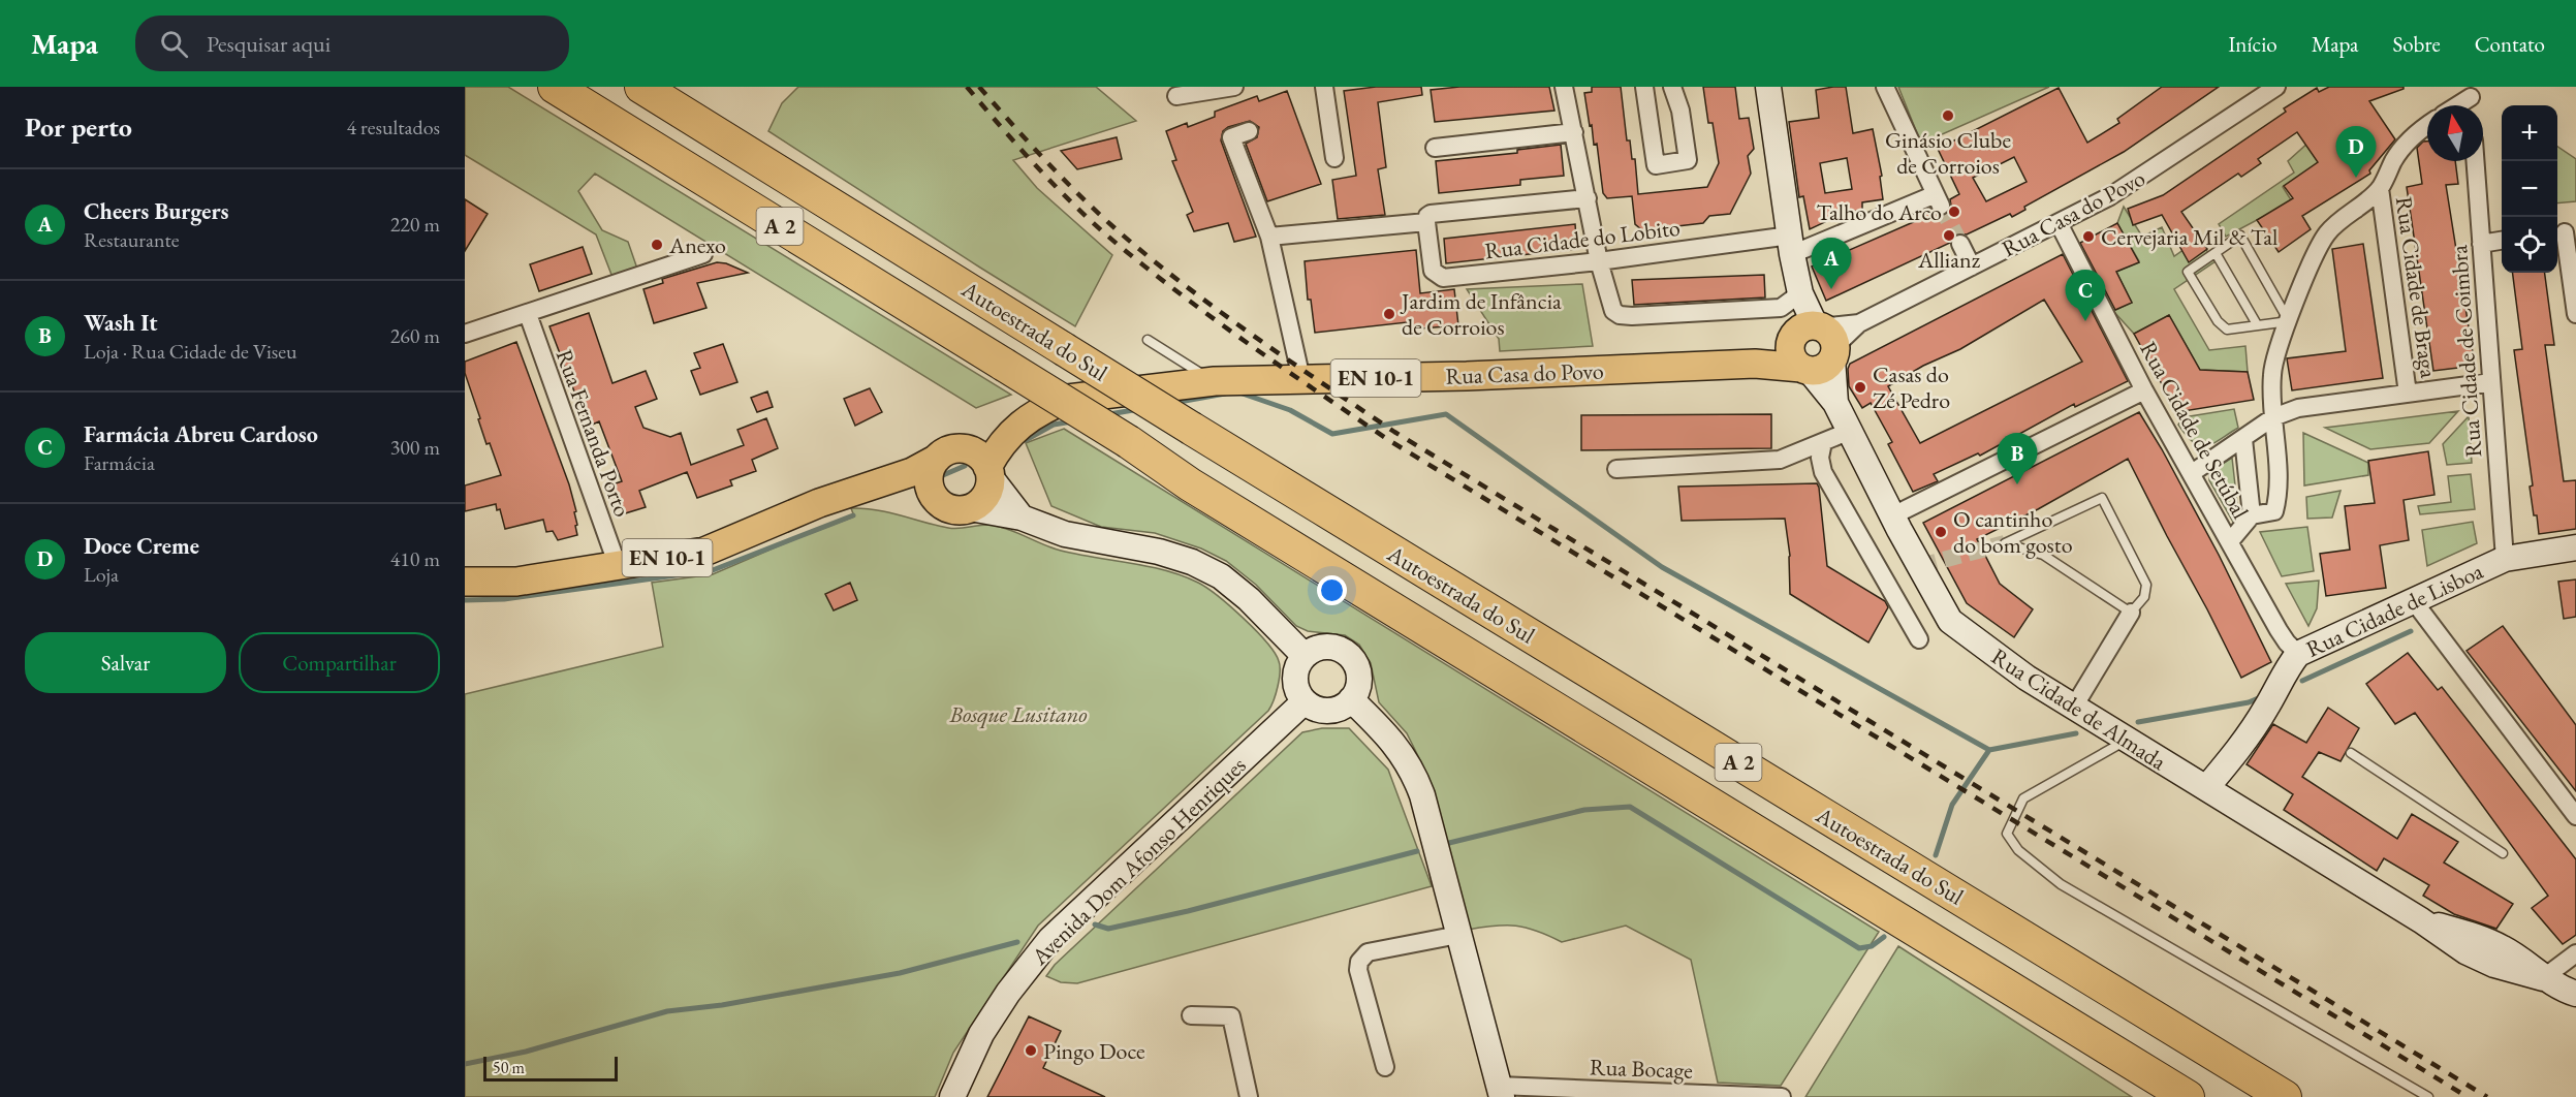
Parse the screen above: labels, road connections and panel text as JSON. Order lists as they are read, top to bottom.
{
  "streets": {
    "highway": ["A 2", "Autoestrada do Sul"],
    "main road": ["Rua Casa do Povo", "EN 10-1"],
    "street": [
      "Rua Cidade do Lobito",
      "Rua Cidade de Braga",
      "Rua Cidade de Coimbra",
      "Rua Cidade de Setúbal",
      "Rua Fernanda Porto",
      "Rua Cidade de Lisboa",
      "Rua Cidade de Almada",
      "Avenida Dom Afonso Henriques",
      "Rua Bocage"
    ]
  },
  "crossings": [
    ["Rua Casa do Povo", "EN 10-1"],
    ["Rua Casa do Povo", "Rua Cidade de Setúbal"],
    ["Rua Casa do Povo", "Rua Fernanda Porto"],
    ["Rua Casa do Povo", "Rua Cidade de Almada"],
    ["Rua Cidade de Coimbra", "Rua Cidade de Lisboa"],
    ["Rua Cidade de Setúbal", "Rua Cidade de Lisboa"],
    ["Rua Cidade de Lisboa", "Rua Cidade de Almada"]
  ],
  "parks": ["Bosque Lusitano"],
  "places": [
    "Ginásio Clube de Corroios",
    "Talho do Arco",
    "Allianz",
    "Cervejaria Mil & Tal",
    "Anexo",
    "Jardim de Infância de Corroios",
    "Casas do Zé Pedro",
    "O cantinho do bom gosto",
    "Pingo Doce"
  ],
  "scale_bar": "50 m",
  "north": "top",
  "page": {
    "header": "Mapa",
    "search": "Pesquisar aqui",
    "nav": [
      "Início",
      "Mapa",
      "Sobre",
      "Contato"
    ],
    "heading": ["Por perto", "4 resultados"],
    "map_buttons": ["+", "−"],
    "pins": [
      "D",
      "A",
      "C",
      "B"
    ],
    "list": [
      {
        "mark": "A",
        "name": "Cheers Burgers",
        "note": "Restaurante",
        "value": "220 m"
      },
      {
        "mark": "B",
        "name": "Wash It",
        "note": "Loja · Rua Cidade de Viseu",
        "value": "260 m"
      },
      {
        "mark": "C",
        "name": "Farmácia Abreu Cardoso",
        "note": "Farmácia",
        "value": "300 m"
      },
      {
        "mark": "D",
        "name": "Doce Creme",
        "note": "Loja",
        "value": "410 m"
      }
    ],
    "buttons": ["Salvar", "Compartilhar"],
    "scale": "50 m"
  }
}
